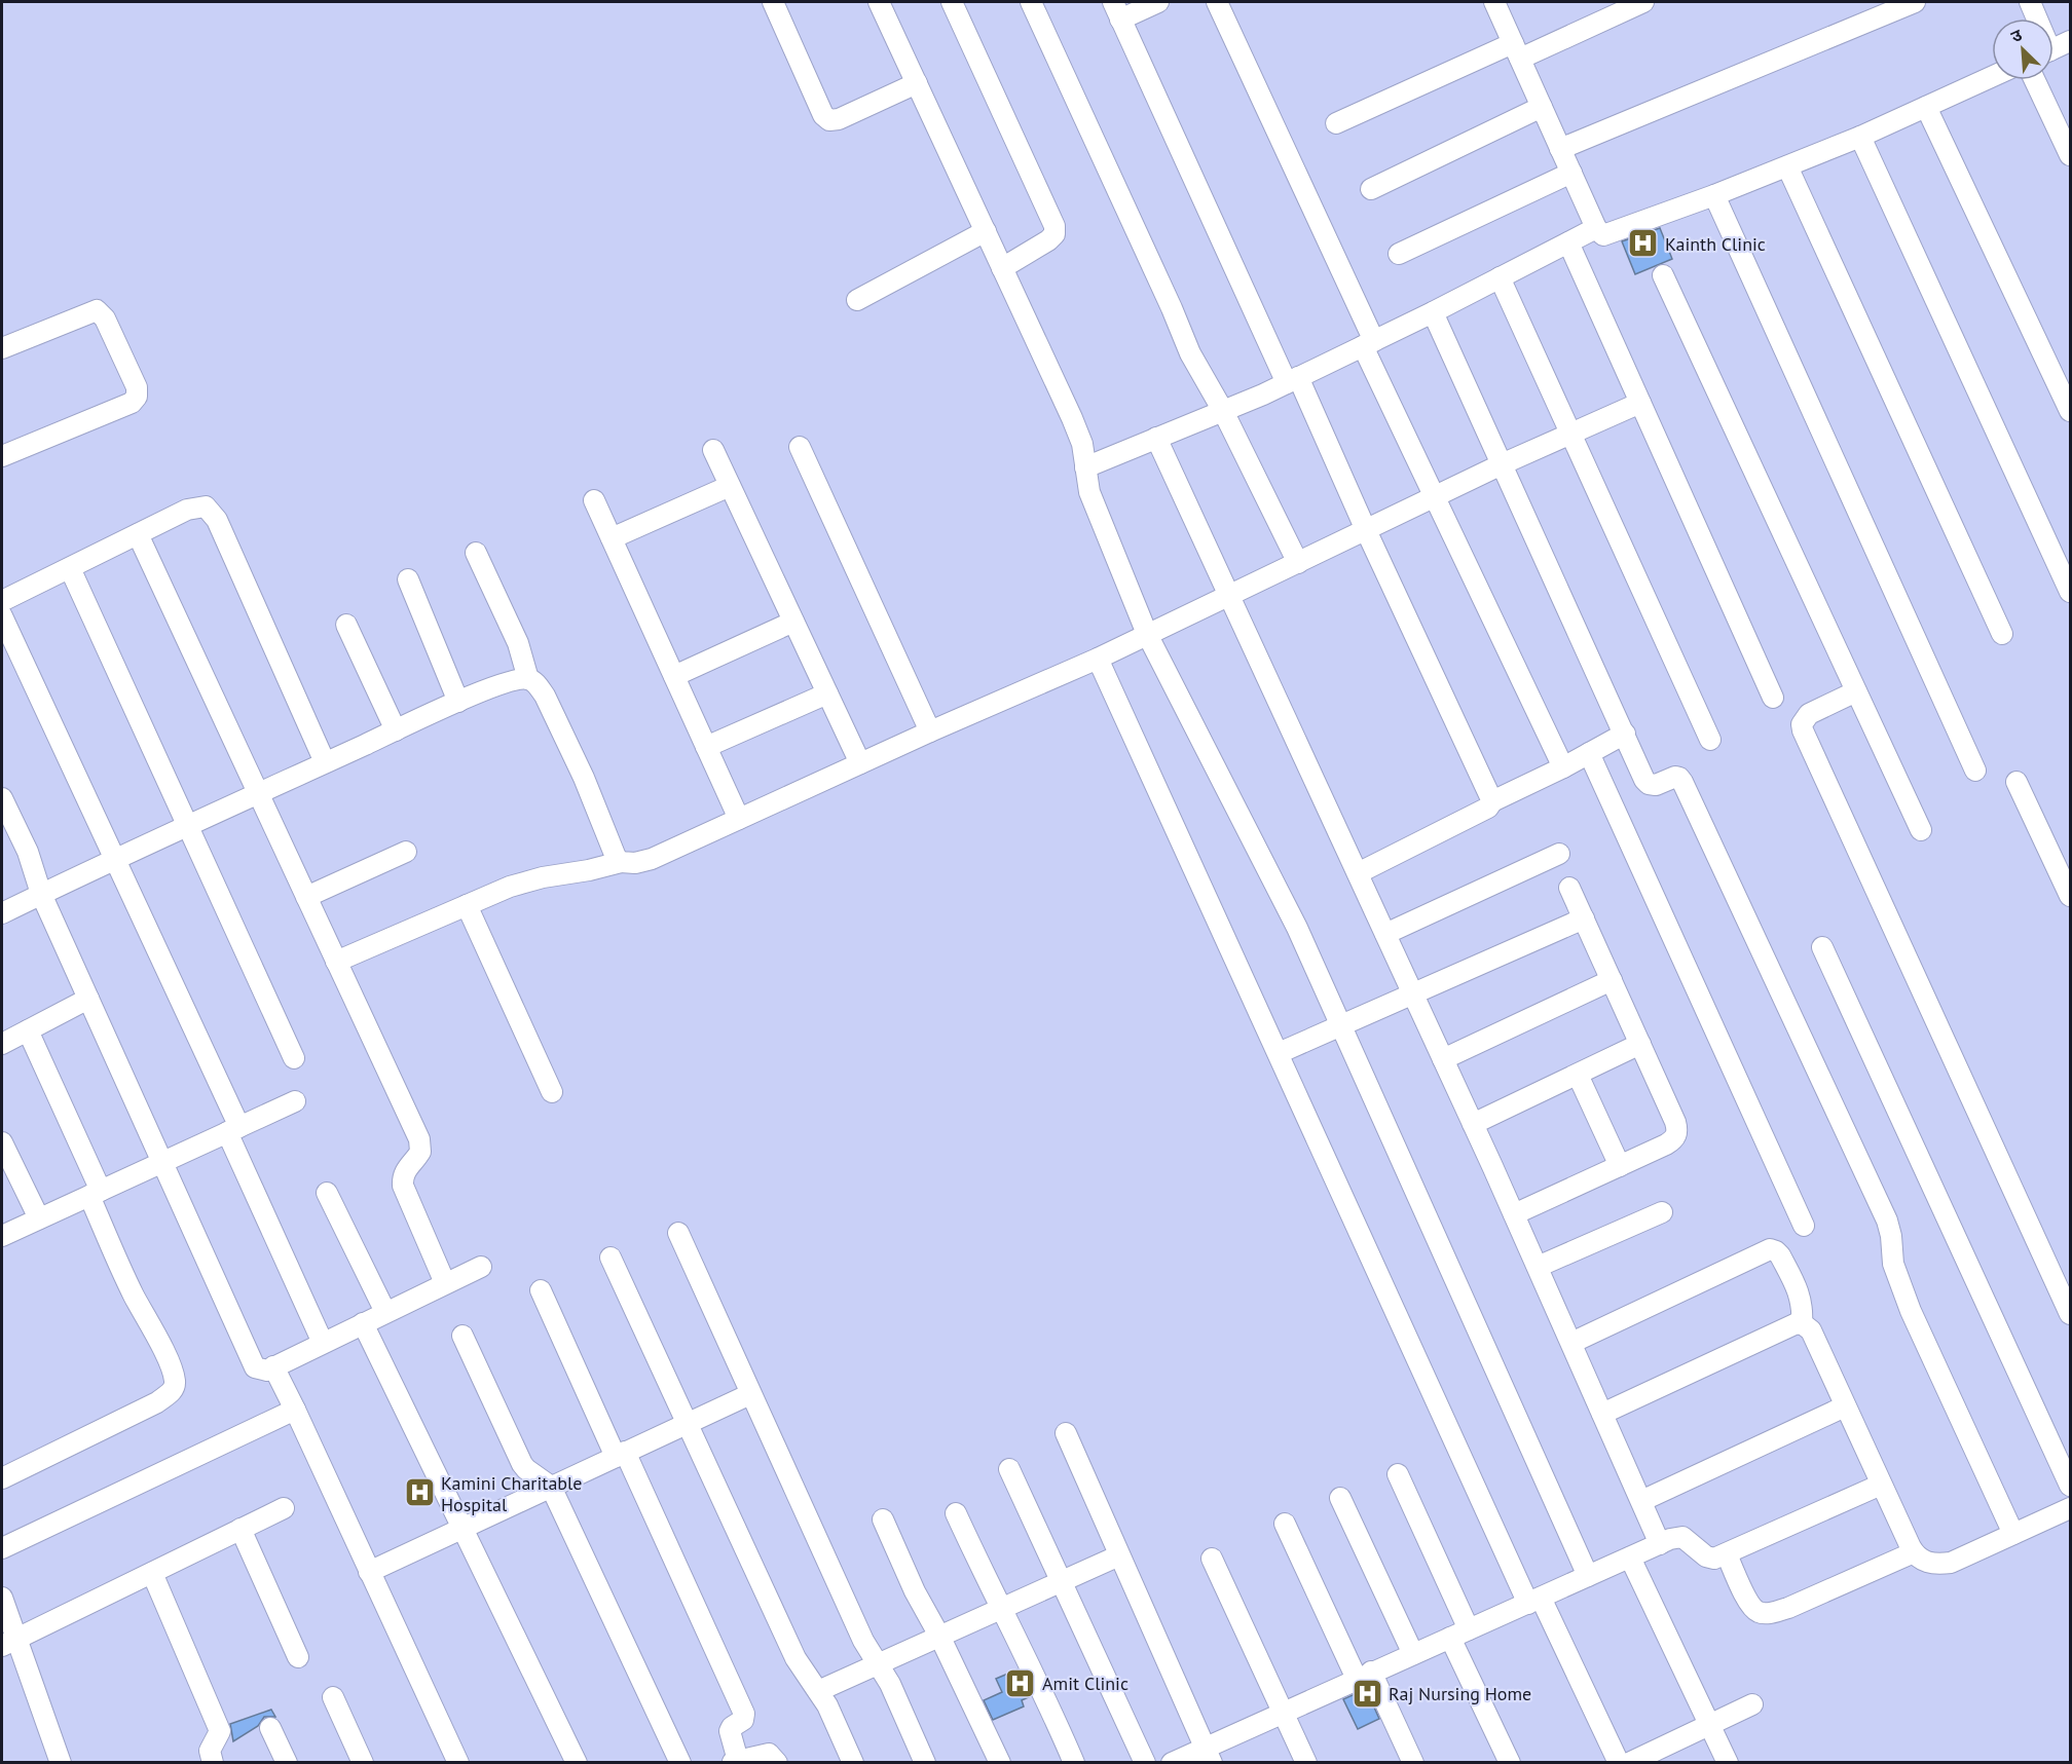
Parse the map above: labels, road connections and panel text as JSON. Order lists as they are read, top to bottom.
{
  "places": {
    "hospital": [
      "Kainth Clinic",
      "Kamini Charitable Hospital",
      "Amit Clinic",
      "Raj Nursing Home"
    ]
  },
  "north": "top left"
}
